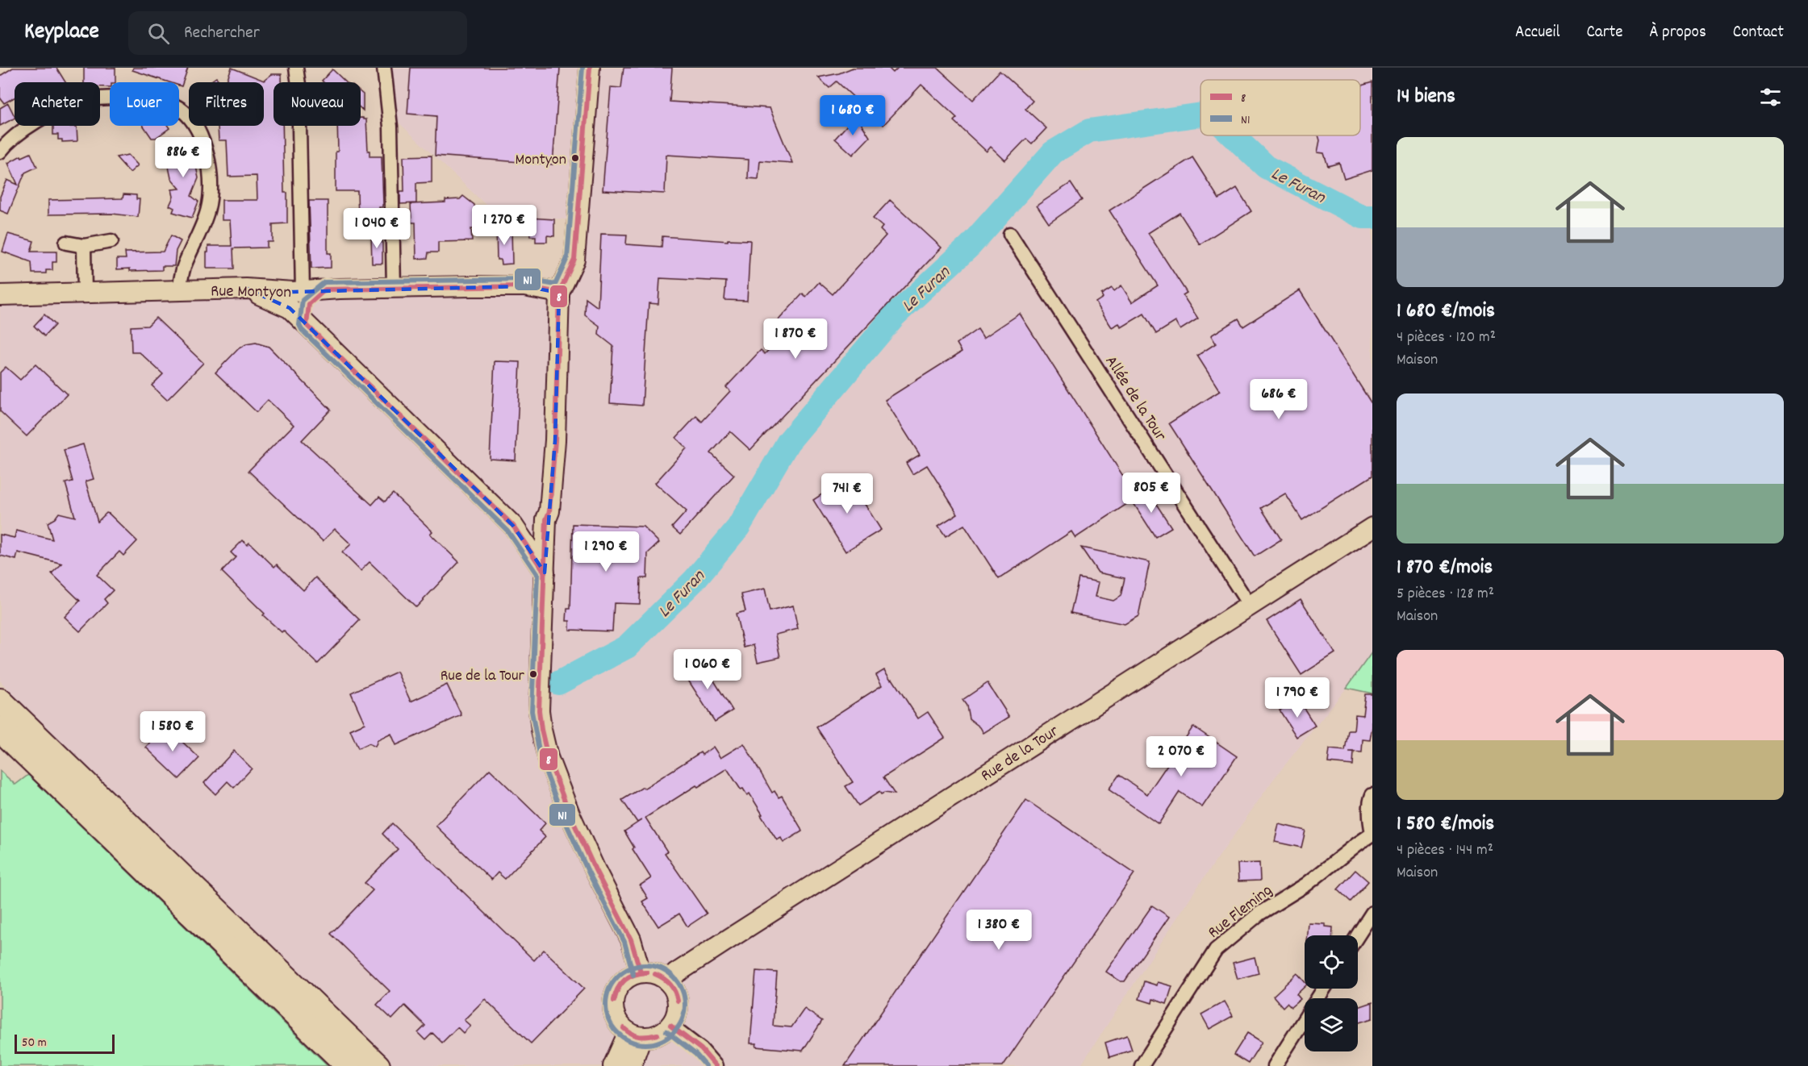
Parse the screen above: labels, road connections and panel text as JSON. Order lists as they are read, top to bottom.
{
  "streets": {
    "street": [
      "Rue Montyon",
      "Allée de la Tour",
      "Rue de la Tour",
      "Rue Fleming"
    ]
  },
  "crossings": [
    ["Allée de la Tour", "Rue de la Tour"]
  ],
  "water": ["Le Furan"],
  "places": ["Montyon", "Rue de la Tour"],
  "lines": ["transit line 8", "transit line N1"],
  "legend": ["8", "N1"],
  "scale_bar": "50 m",
  "page": {
    "header": "Keyplace",
    "search": "Rechercher",
    "nav": [
      "Accueil",
      "Carte",
      "À propos",
      "Contact"
    ],
    "heading": "14 biens",
    "chip": [
      "Acheter",
      "Louer",
      "Filtres",
      "Nouveau"
    ],
    "price": [
      "1 680 €",
      "886 €",
      "1 270 €",
      "1 040 €",
      "1 870 €",
      "686 €",
      "805 €",
      "741 €",
      "1 290 €",
      "1 060 €",
      "1 790 €",
      "1 580 €",
      "2 070 €",
      "1 380 €"
    ],
    "list": [
      {
        "name": "1 680 €/mois",
        "note": "4 pièces · 120 m² · Maison"
      },
      {
        "name": "1 870 €/mois",
        "note": "5 pièces · 128 m² · Maison"
      },
      {
        "name": "1 580 €/mois",
        "note": "4 pièces · 144 m² · Maison"
      }
    ],
    "scale": "50 m"
  }
}
